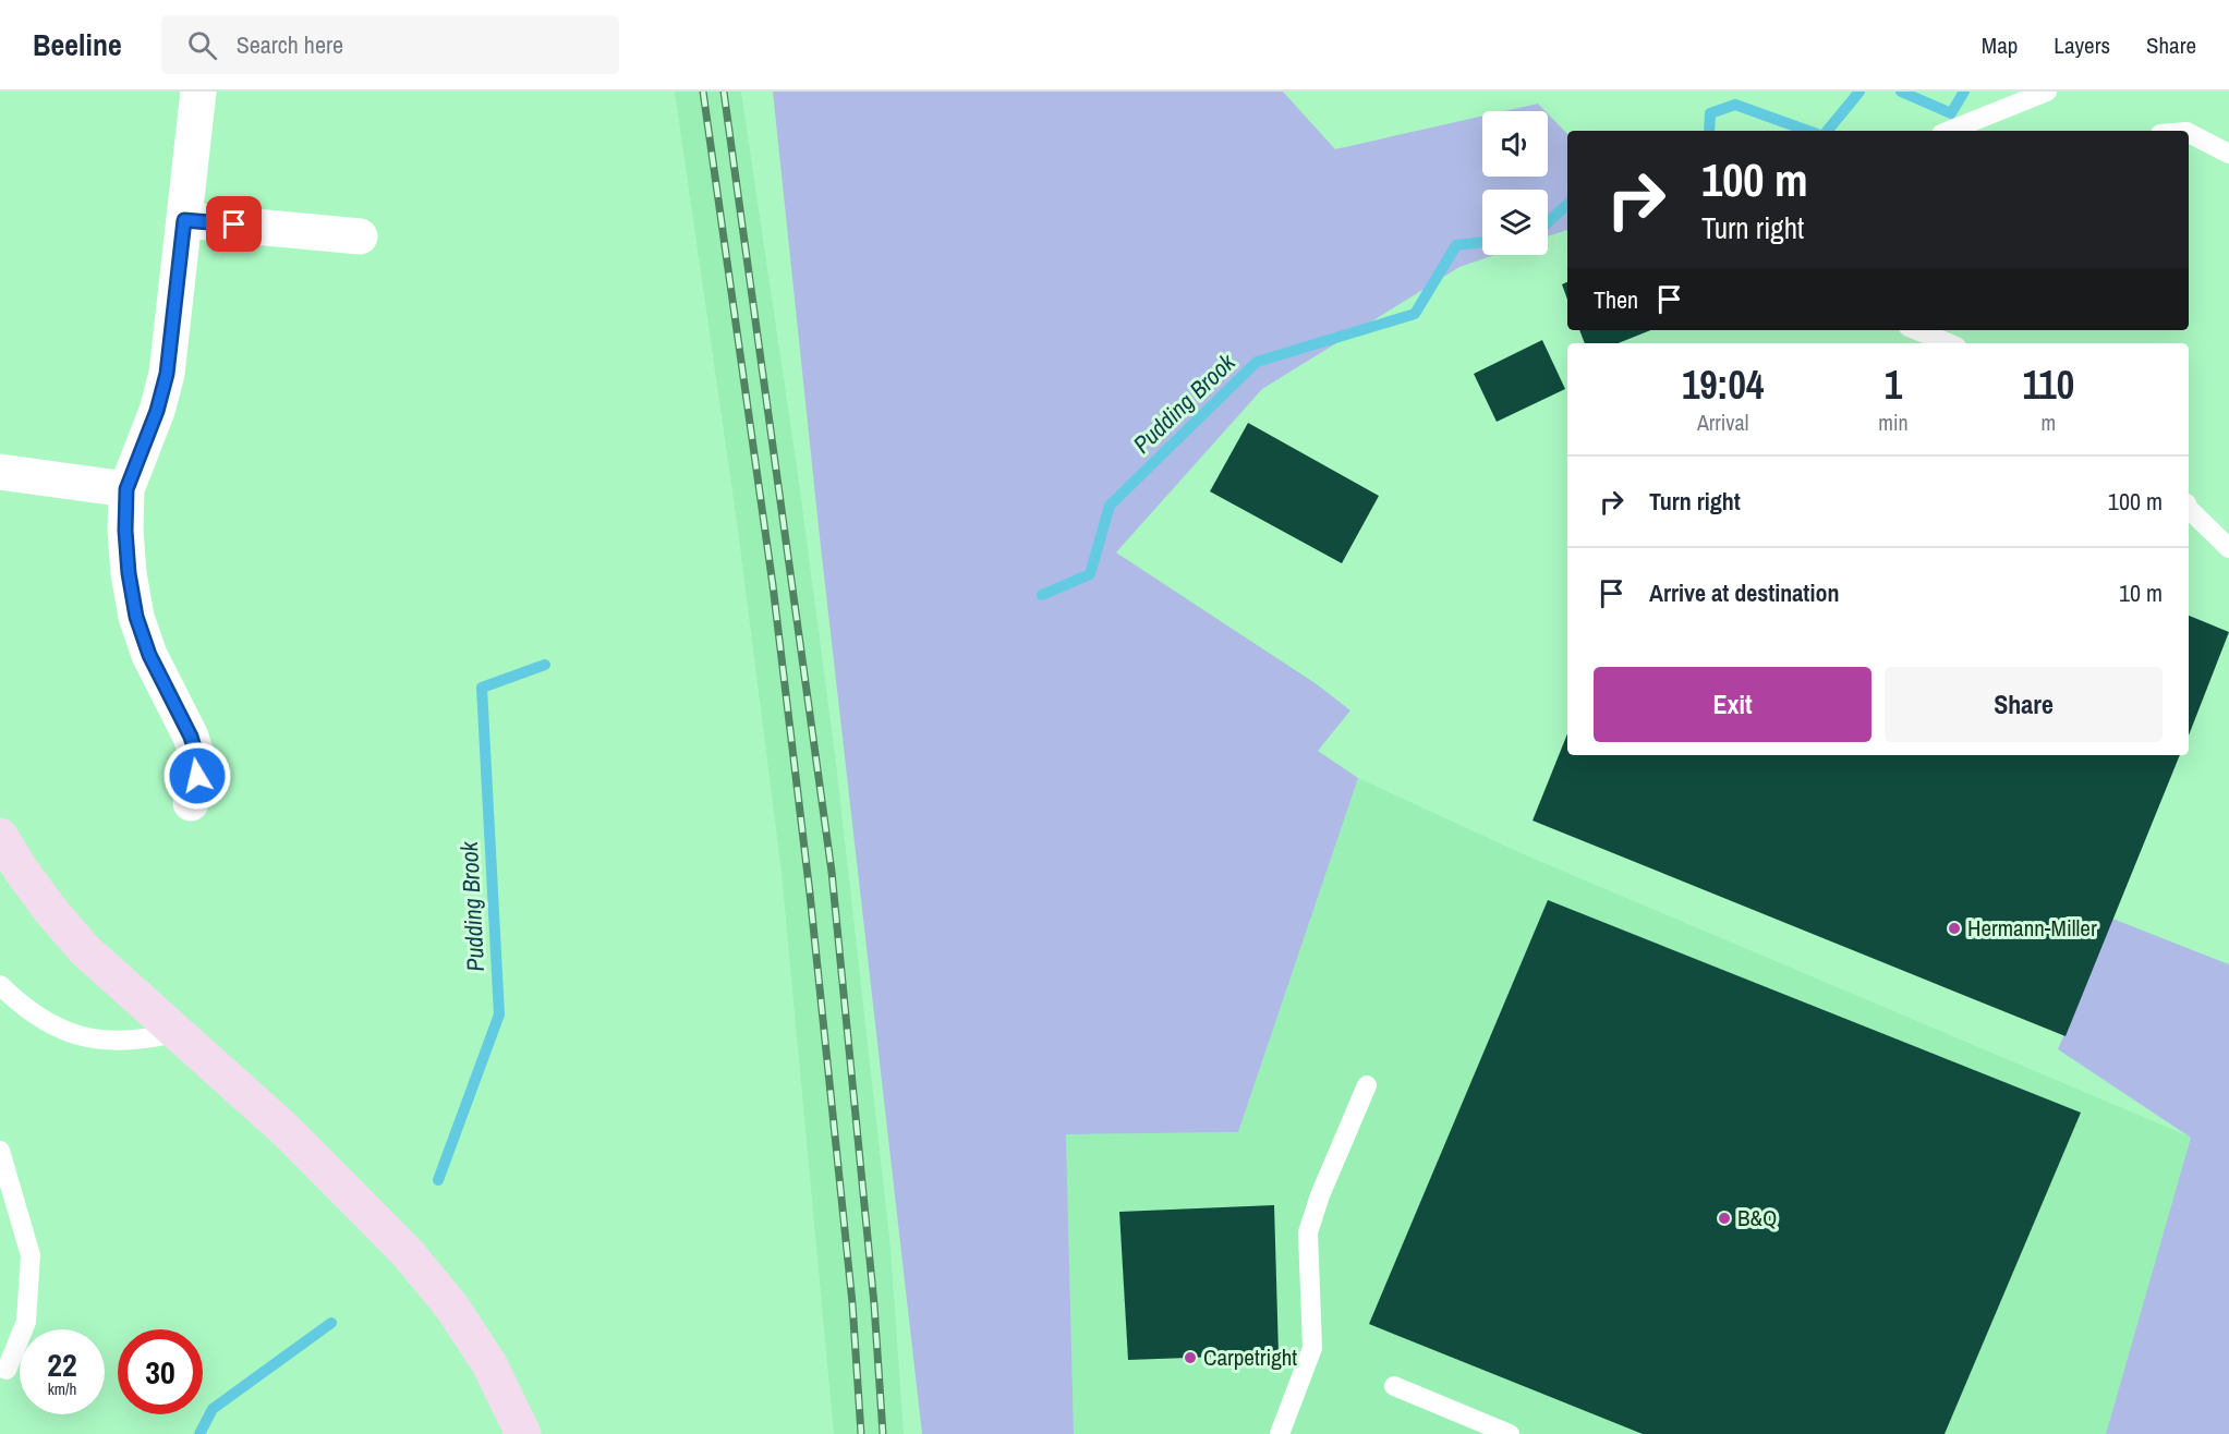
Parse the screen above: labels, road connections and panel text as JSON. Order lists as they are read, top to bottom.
{
  "water": ["Pudding Brook"],
  "places": ["Hermann-Miller", "B&Q", "Carpetright"],
  "page": {
    "header": "Beeline",
    "search": "Search here",
    "nav": ["Map", "Layers", "Share"],
    "turn": ["100 m", "Turn right"],
    "then": "Then",
    "eta": [
      "19:04",
      "Arrival",
      "1",
      "min",
      "110",
      "m"
    ],
    "list": [
      {
        "name": "Turn right",
        "value": "100 m"
      },
      {
        "name": "Arrive at destination",
        "value": "10 m"
      }
    ],
    "buttons": ["Exit", "Share"],
    "speed": "22 km/h",
    "limit": "30"
  }
}
